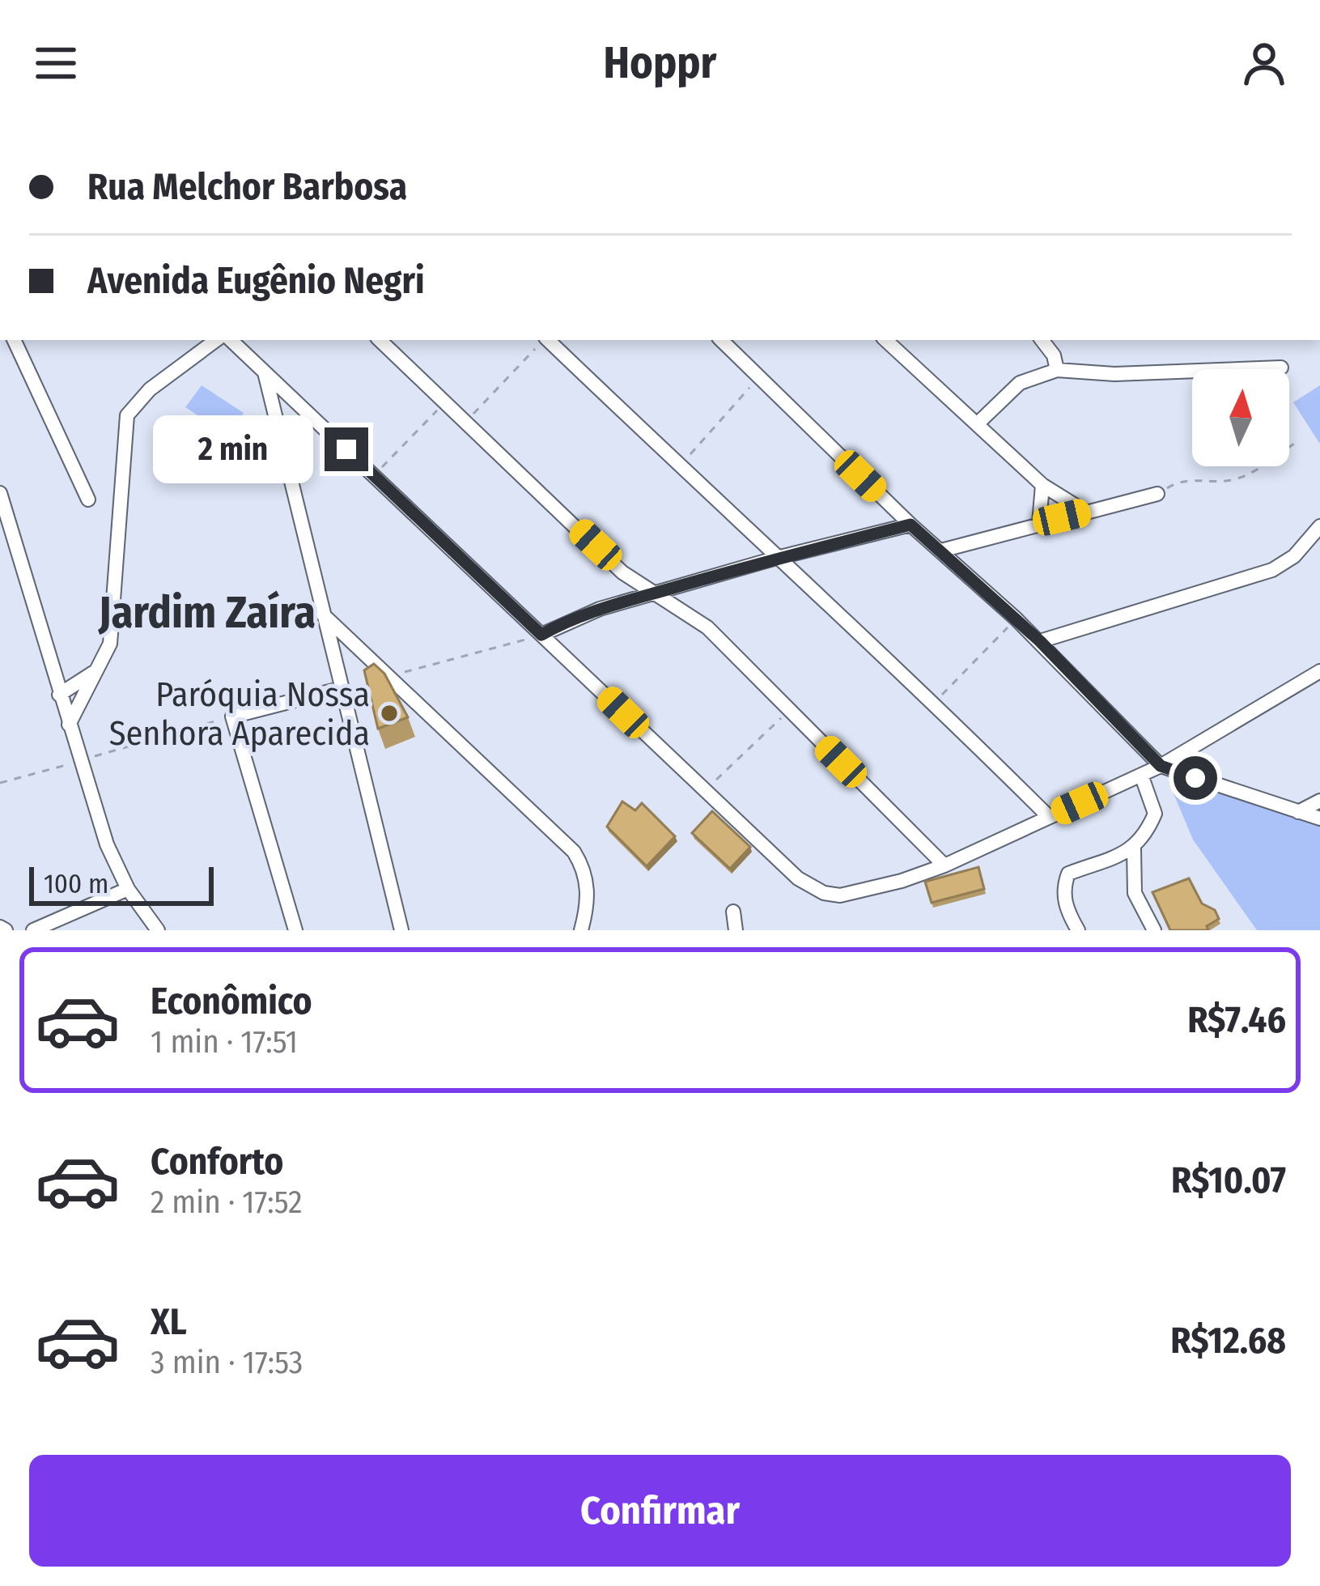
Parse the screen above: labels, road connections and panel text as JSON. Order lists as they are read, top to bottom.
{
  "districts": ["Jardim Zaíra"],
  "places": ["Paróquia Nossa Senhora Aparecida"],
  "scale_bar": "100 m",
  "north": "top",
  "page": {
    "header": "Hoppr",
    "banner": ["Rua Melchor Barbosa", "Avenida Eugênio Negri"],
    "bubble": "2 min",
    "scale": "100 m",
    "list": [
      {
        "name": "Econômico",
        "note": "1 min · 17:51",
        "value": "R$7.46"
      },
      {
        "name": "Conforto",
        "note": "2 min · 17:52",
        "value": "R$10.07"
      },
      {
        "name": "XL",
        "note": "3 min · 17:53",
        "value": "R$12.68"
      }
    ],
    "buttons": "Confirmar"
  }
}
